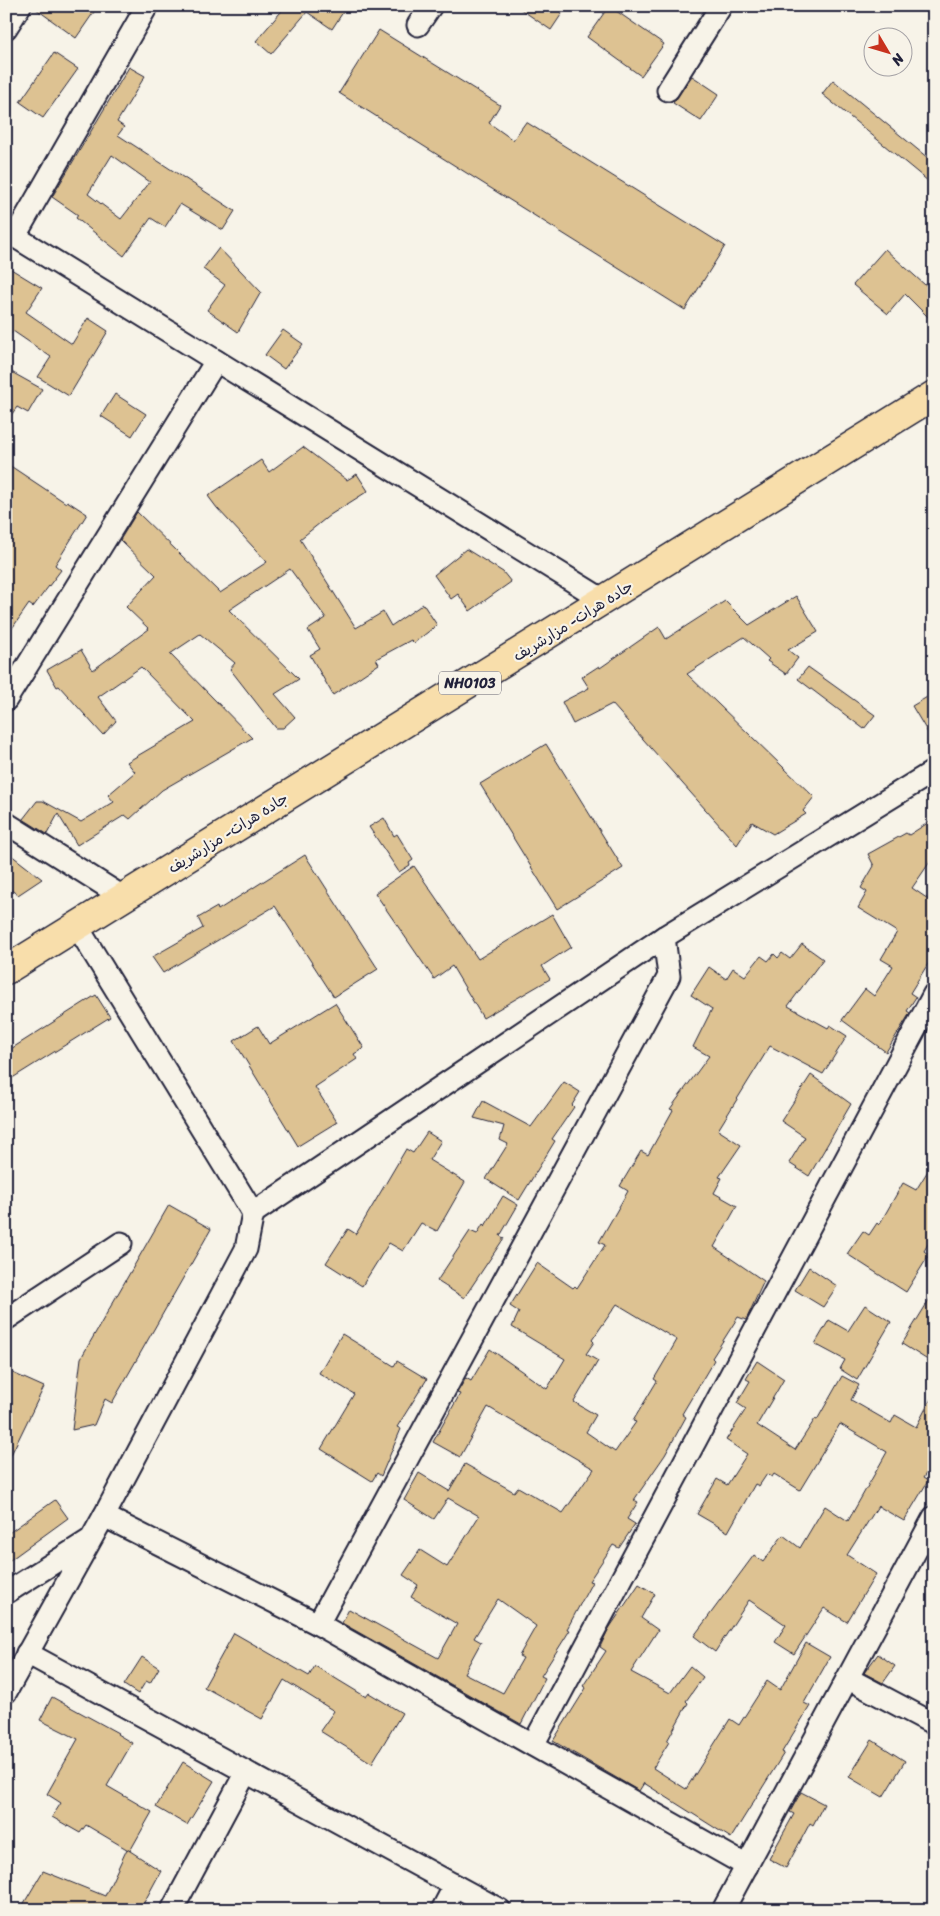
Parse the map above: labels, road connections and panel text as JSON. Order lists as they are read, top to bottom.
{
  "streets": {
    "highway": ["جاده هرات- مزارشریف", "NH0103"]
  },
  "north": "bottom right"
}
